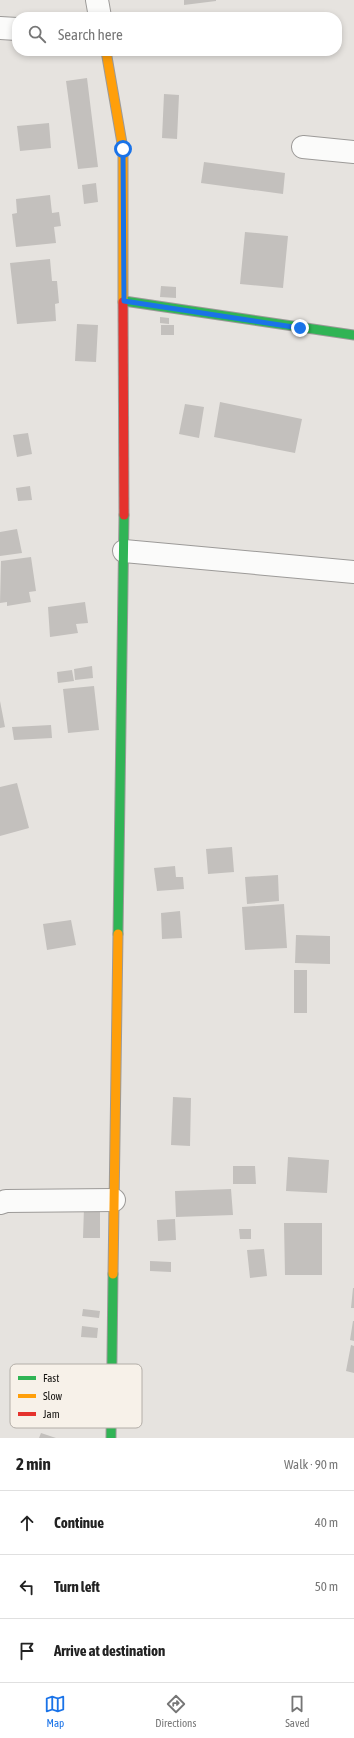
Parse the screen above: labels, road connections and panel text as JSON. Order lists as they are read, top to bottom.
{
  "legend": ["Fast", "Slow", "Jam"],
  "page": {
    "search": "Search here",
    "heading": ["2 min", "Walk · 90 m"],
    "list": [
      ["Continue", "40 m"],
      ["Turn left", "50 m"],
      "Arrive at destination"
    ],
    "nav": ["Map", "Directions", "Saved"]
  }
}
